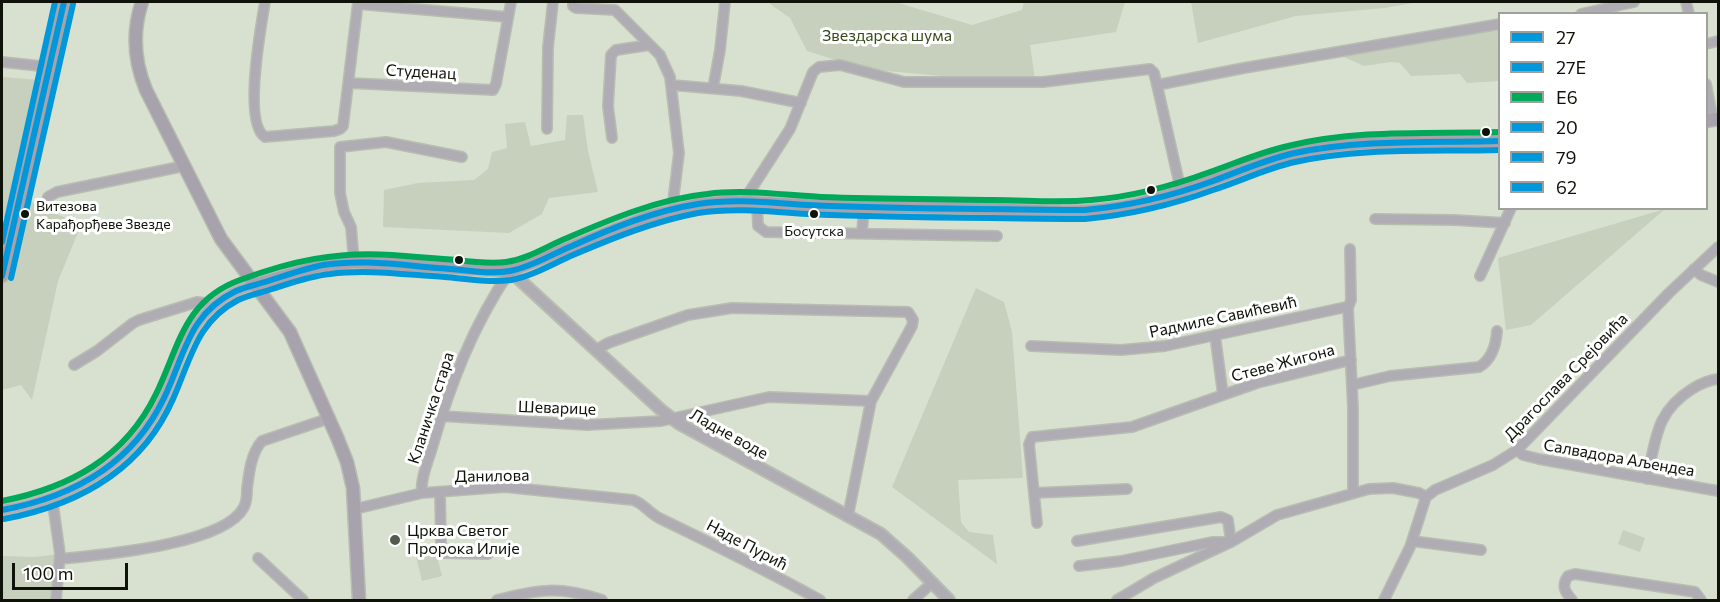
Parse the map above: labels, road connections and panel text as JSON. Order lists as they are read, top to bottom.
{
  "streets": {
    "street": [
      "Студенац",
      "Радмиле Савићевић",
      "Стеве Жигона",
      "Драгослава Срејовића",
      "Кланичка стара",
      "Шеварице",
      "Ладне воде",
      "Салвадора Аљендеа",
      "Данилова",
      "Наде Пурић"
    ]
  },
  "crossings": [
    ["Радмиле Савићевић", "Стеве Жигона"],
    ["Драгослава Срејовића", "Салвадора Аљендеа"],
    ["Кланичка стара", "Шеварице"],
    ["Кланичка стара", "Ладне воде"],
    ["Кланичка стара", "Данилова"],
    ["Шеварице", "Ладне воде"],
    ["Данилова", "Наде Пурић"]
  ],
  "parks": ["Звездарска шума"],
  "places": ["Витезова Карађорђеве Звезде", "Босутска", "Црква Светог Пророка Илије"],
  "lines": [
    "transit line 20",
    "transit line 62",
    "transit line 79",
    "transit line E6",
    "transit line 27",
    "transit line 27E"
  ],
  "legend": [
    "27",
    "27E",
    "E6",
    "20",
    "79",
    "62"
  ],
  "scale_bar": "100 m"
}
